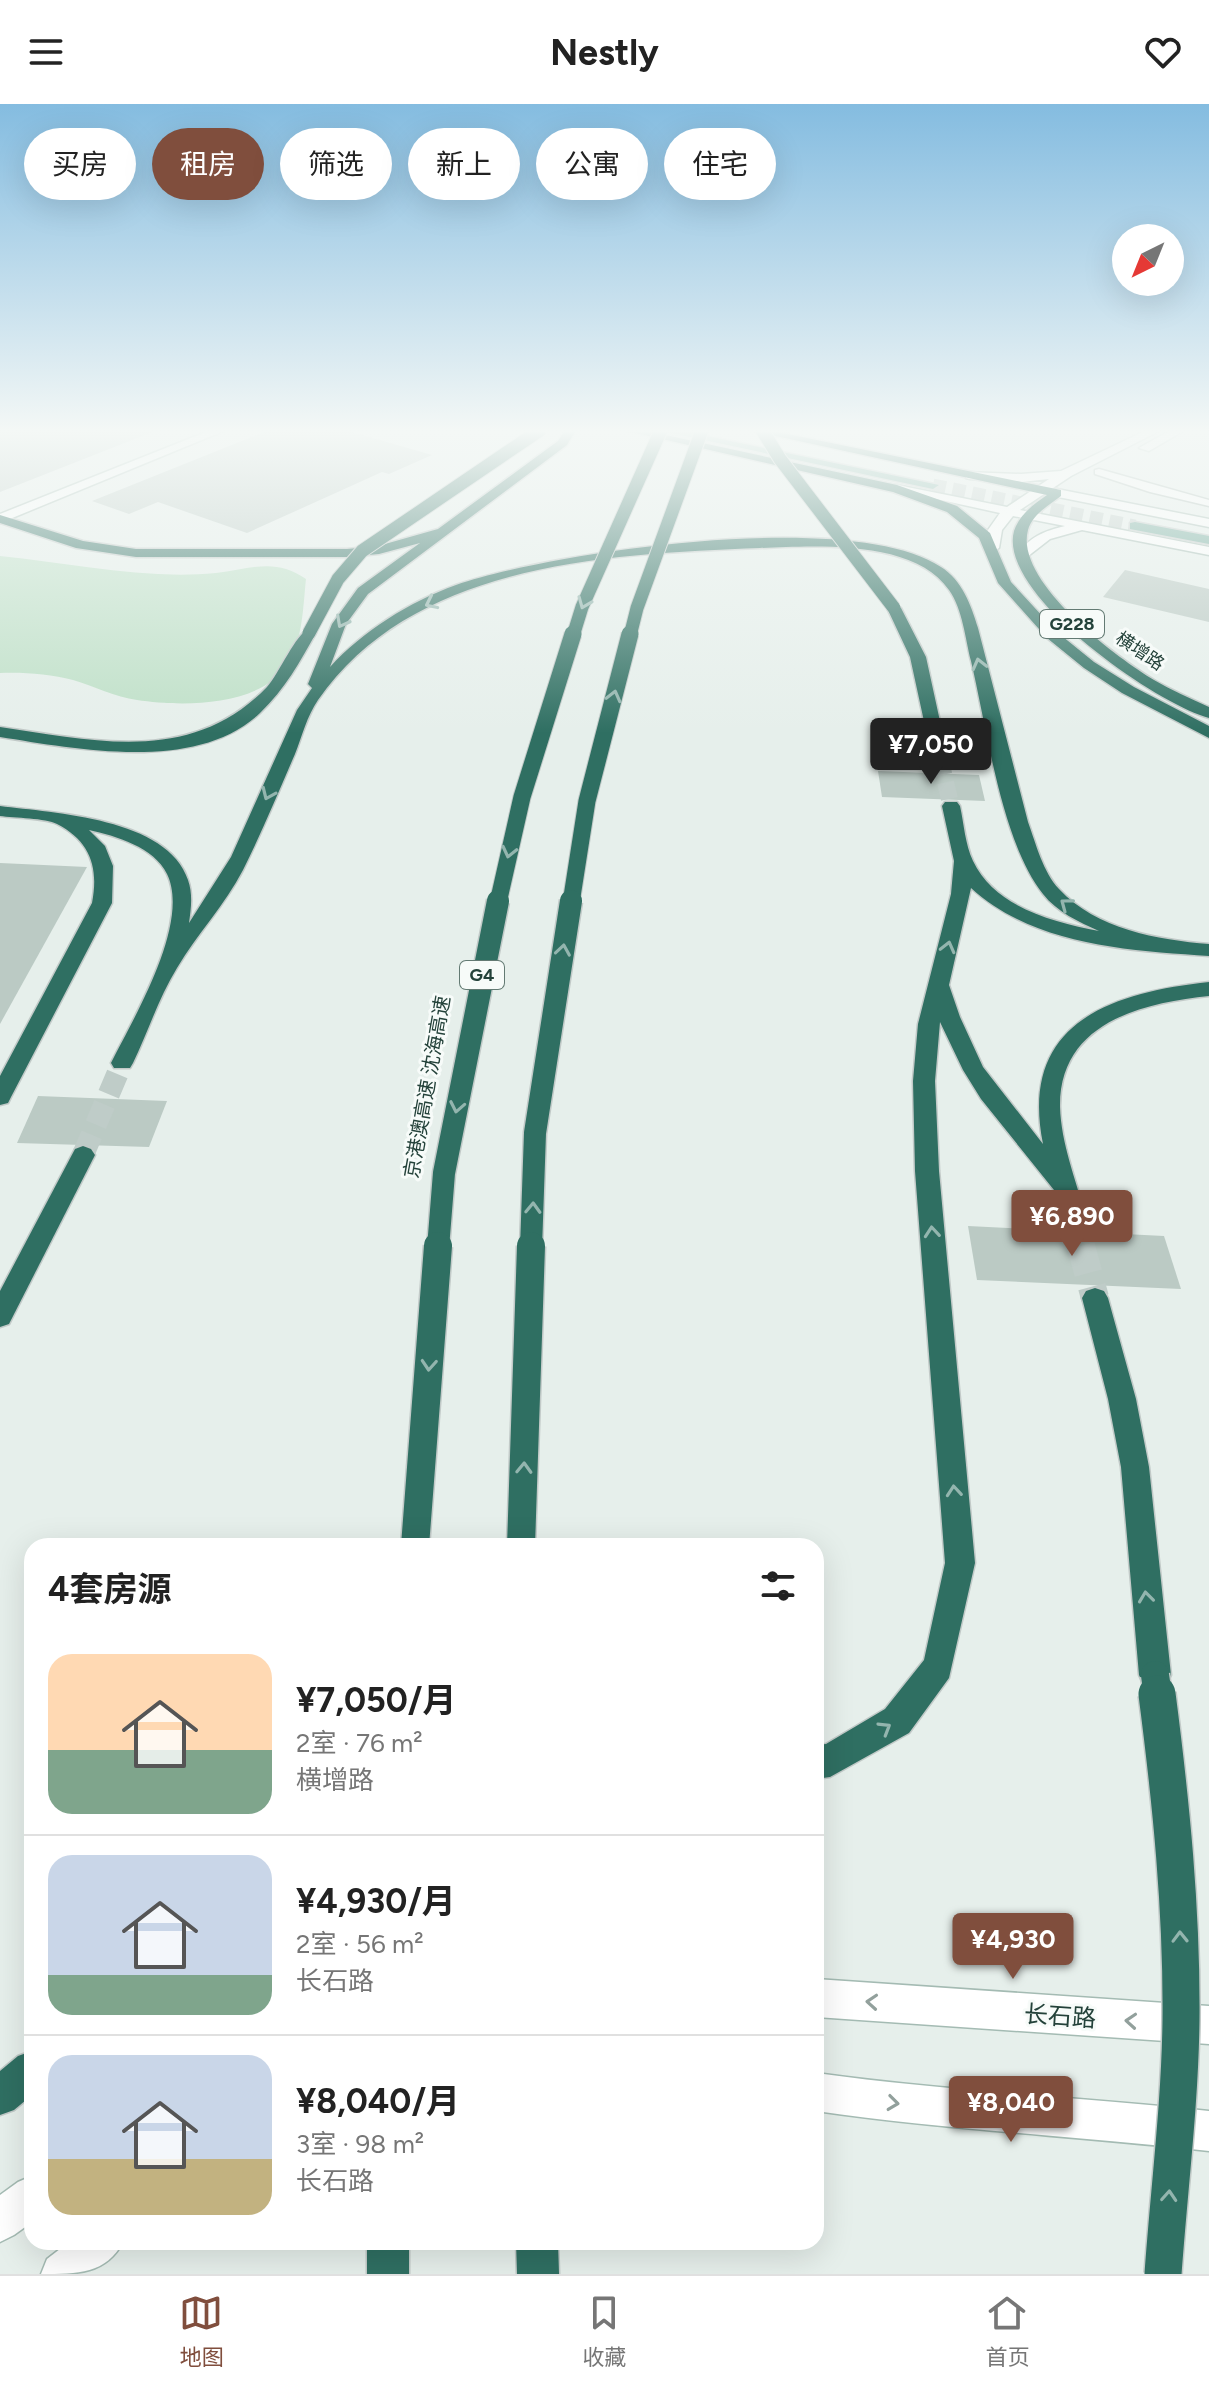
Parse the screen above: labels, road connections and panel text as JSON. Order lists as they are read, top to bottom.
{
  "streets": {
    "highway": [
      "G228",
      "横增路",
      "G4",
      "京港澳高速 沈海高速"
    ],
    "main road": ["长石路"]
  },
  "crossings": [
    ["G228", "横增路"]
  ],
  "north": "bottom left",
  "page": {
    "header": "Nestly",
    "chip": [
      "买房",
      "租房",
      "筛选",
      "新上",
      "公寓",
      "住宅"
    ],
    "price": [
      "¥7,050",
      "¥6,890",
      "¥4,930",
      "¥8,040"
    ],
    "heading": "4套房源",
    "list": [
      {
        "name": "¥7,050/月",
        "note": "2室 · 76 m² · 横增路"
      },
      {
        "name": "¥4,930/月",
        "note": "2室 · 56 m² · 长石路"
      },
      {
        "name": "¥8,040/月",
        "note": "3室 · 98 m² · 长石路"
      }
    ],
    "tabs": ["地图", "收藏", "首页"]
  }
}
